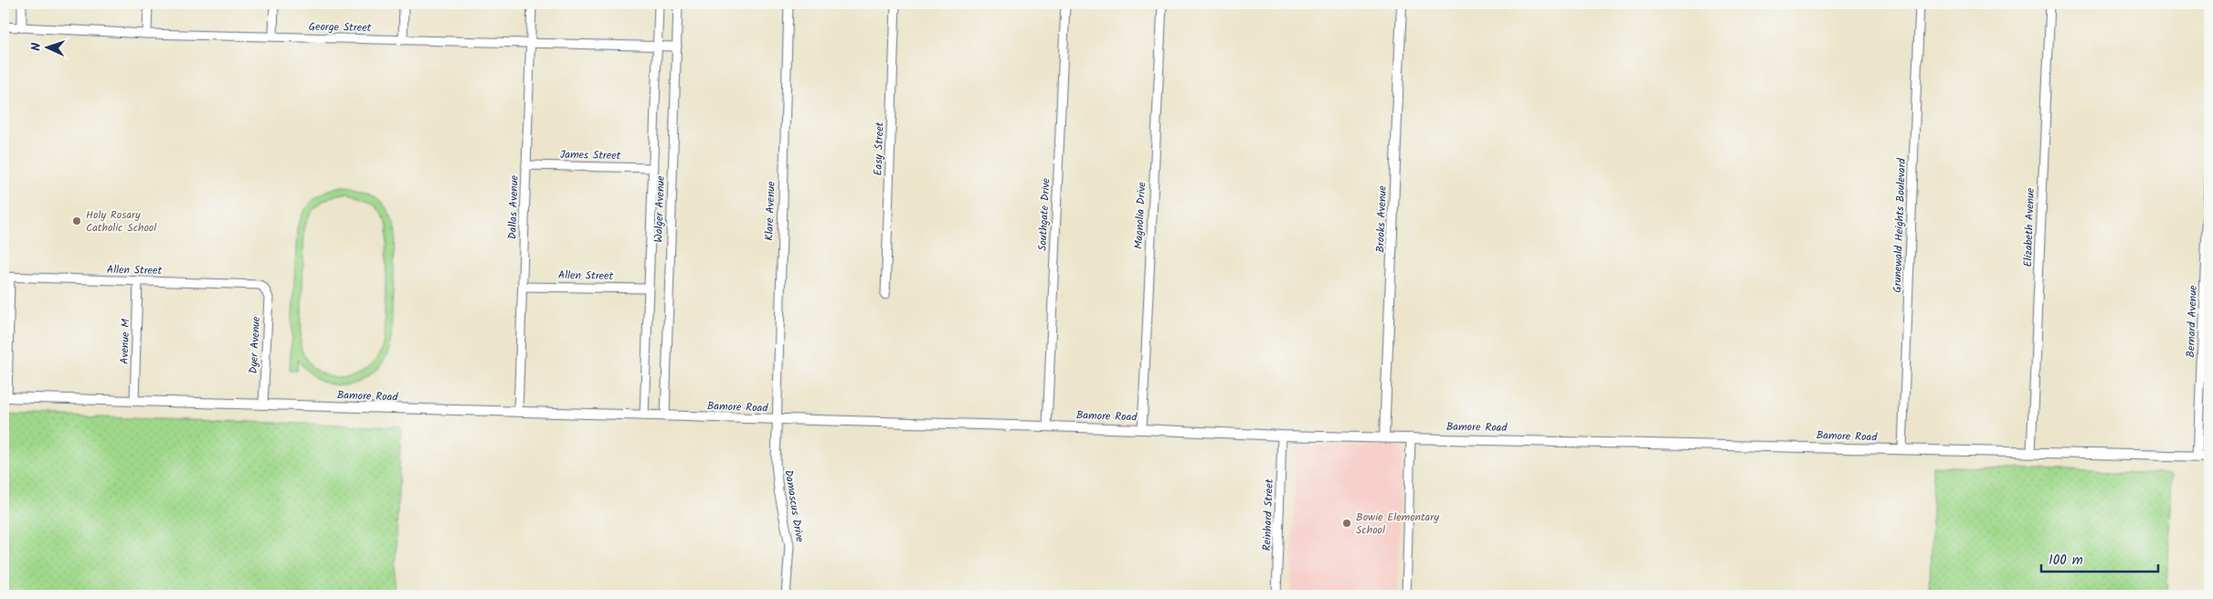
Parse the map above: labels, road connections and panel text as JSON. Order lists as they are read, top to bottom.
{
  "streets": {
    "street": [
      "George Street",
      "Easy Street",
      "James Street",
      "Dallas Avenue",
      "Walger Avenue",
      "Klare Avenue",
      "Southgate Drive",
      "Magnolia Drive",
      "Brooks Avenue",
      "Grunewald Heights Boulevard",
      "Elizabeth Avenue",
      "Allen Street",
      "Bernard Avenue",
      "Avenue M",
      "Dyer Avenue",
      "Bamore Road",
      "Damascus Drive",
      "Reinhard Street"
    ]
  },
  "crossings": [
    ["George Street", "Dallas Avenue"],
    ["George Street", "Walger Avenue"],
    ["James Street", "Dallas Avenue"],
    ["James Street", "Walger Avenue"],
    ["Dallas Avenue", "Allen Street"],
    ["Dallas Avenue", "Bamore Road"],
    ["Walger Avenue", "Allen Street"],
    ["Walger Avenue", "Bamore Road"],
    ["Klare Avenue", "Bamore Road"],
    ["Klare Avenue", "Damascus Drive"],
    ["Southgate Drive", "Bamore Road"],
    ["Magnolia Drive", "Bamore Road"],
    ["Brooks Avenue", "Bamore Road"],
    ["Grunewald Heights Boulevard", "Bamore Road"],
    ["Elizabeth Avenue", "Bamore Road"],
    ["Allen Street", "Avenue M"],
    ["Allen Street", "Dyer Avenue"],
    ["Bernard Avenue", "Bamore Road"],
    ["Avenue M", "Bamore Road"],
    ["Dyer Avenue", "Bamore Road"],
    ["Bamore Road", "Damascus Drive"],
    ["Bamore Road", "Reinhard Street"]
  ],
  "places": ["Holy Rosary Catholic School", "Bowie Elementary School"],
  "scale_bar": "100 m",
  "north": "left"
}
